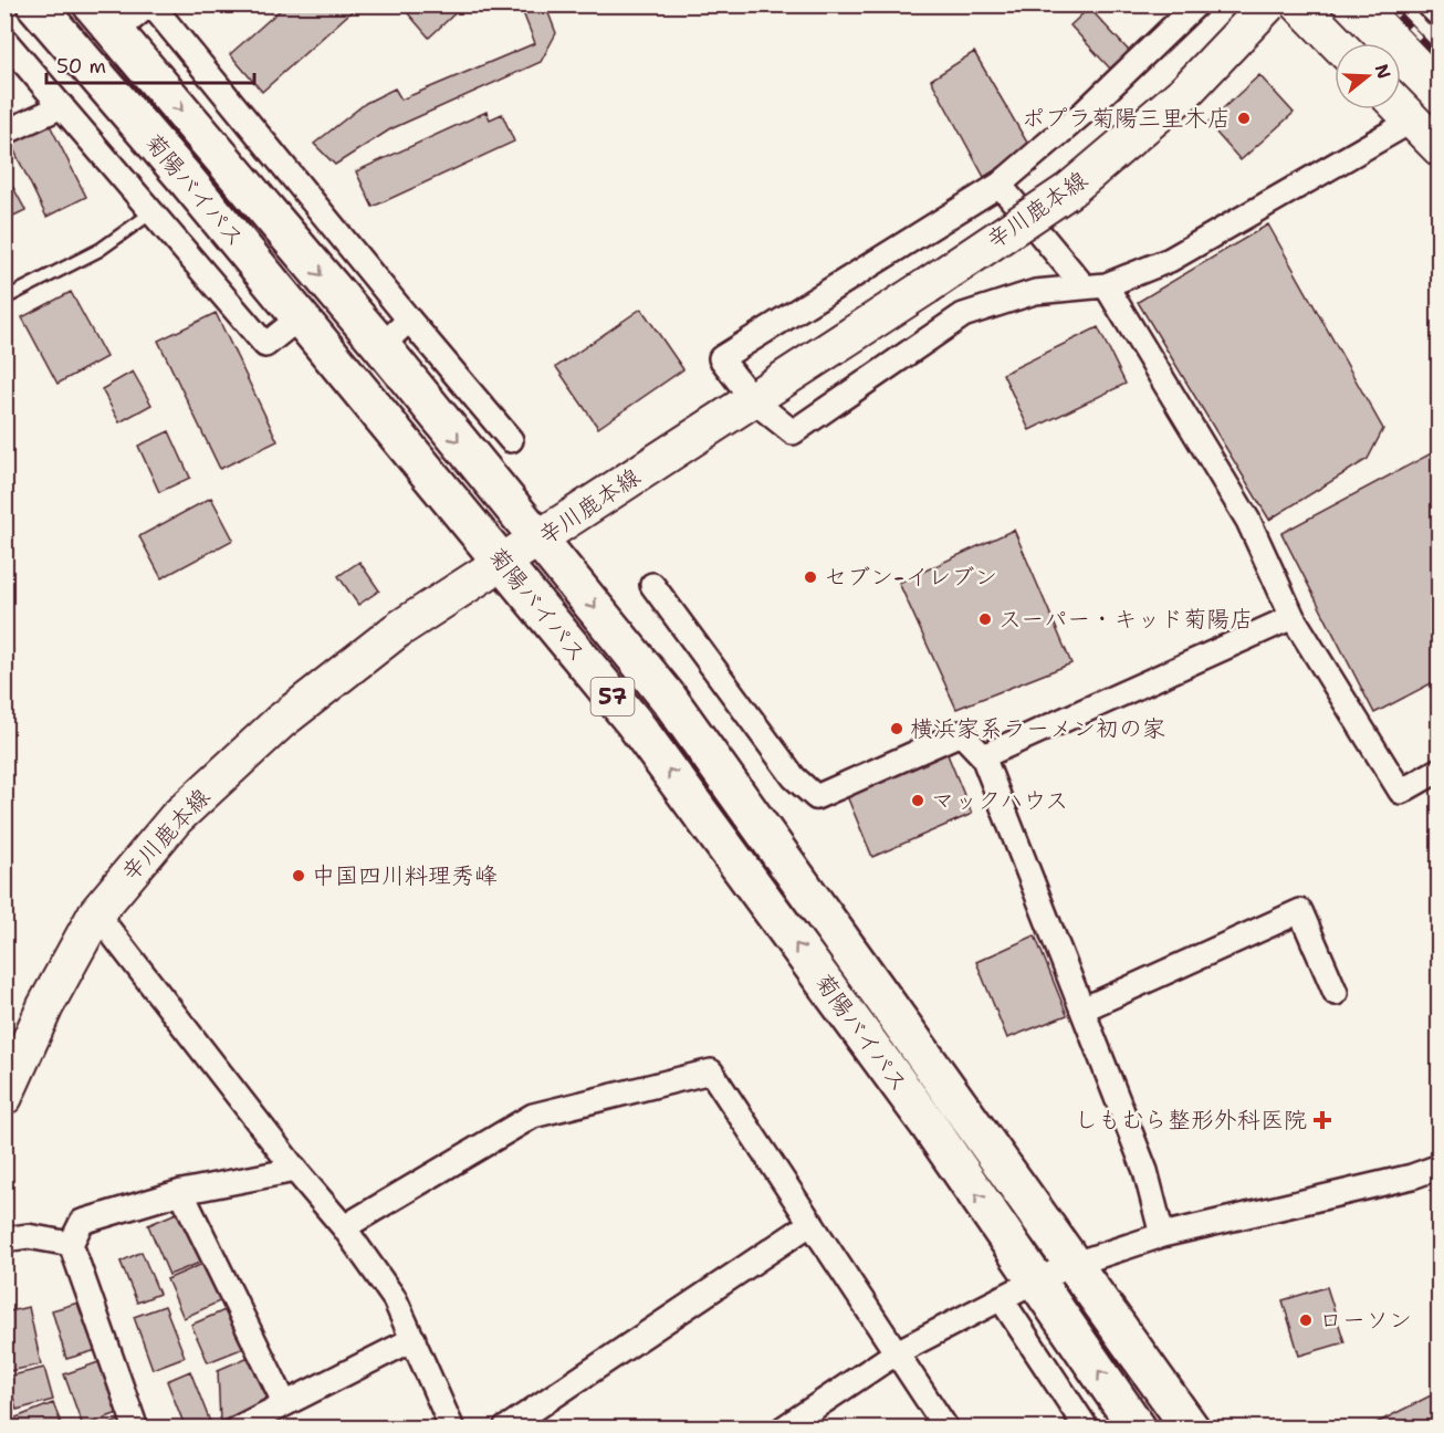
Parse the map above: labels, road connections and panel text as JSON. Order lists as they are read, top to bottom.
{
  "streets": {
    "highway": ["菊陽バイパス", "57"],
    "main road": ["辛川鹿本線"]
  },
  "crossings": [
    ["菊陽バイパス", "辛川鹿本線"]
  ],
  "places": {
    "other": [
      "ポプラ菊陽三里木店",
      "セブン-イレブン",
      "スーパー・キッド菊陽店",
      "横浜家系ラーメン初の家",
      "マックハウス",
      "中国四川料理秀峰",
      "ローソン"
    ],
    "health": ["しもむら整形外科医院"]
  },
  "scale_bar": "50 m",
  "north": "right"
}
